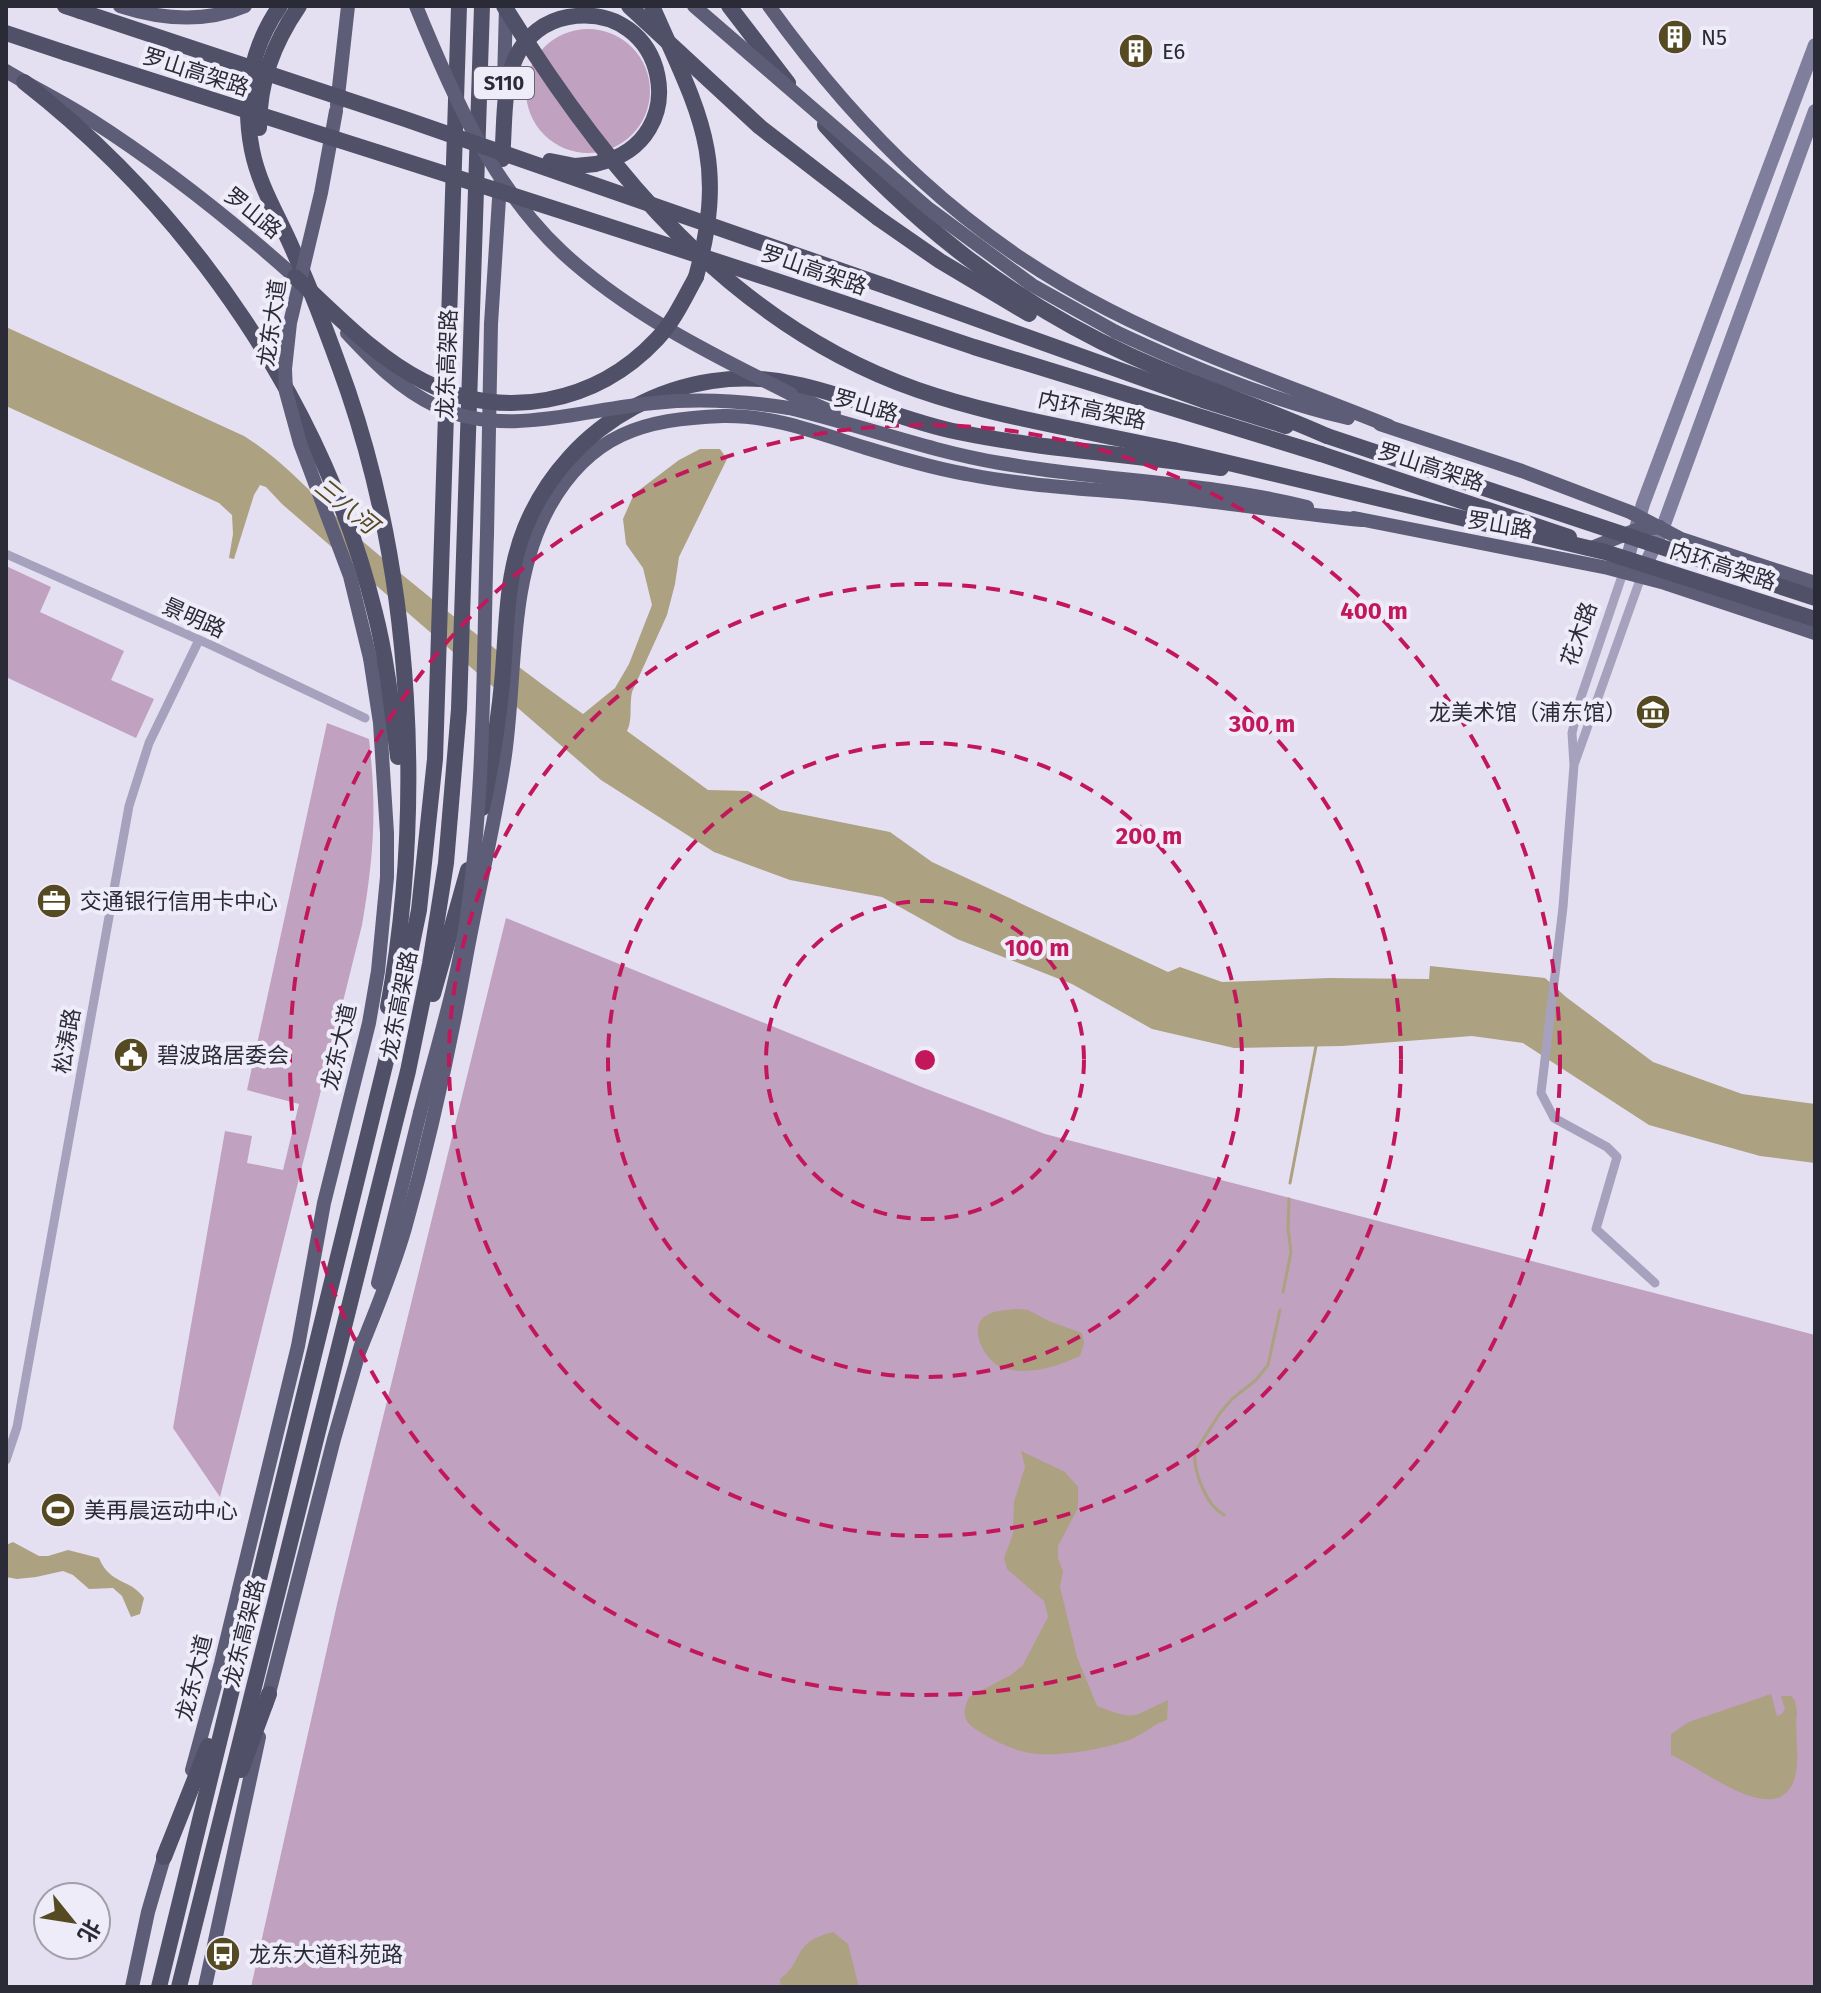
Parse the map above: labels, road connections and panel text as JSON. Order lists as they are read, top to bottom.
{
  "streets": {
    "highway": ["罗山高架路", "龙东高架路", "内环高架路"],
    "main road": [
      "S110",
      "罗山路",
      "龙东大道",
      "花木路"
    ],
    "street": ["景明路", "松涛路"]
  },
  "crossings": [
    ["罗山高架路", "内环高架路"],
    ["S110", "内环高架路"],
    ["罗山路", "花木路"],
    ["景明路", "松涛路"]
  ],
  "water": ["三八河"],
  "places": {
    "building": ["N5", "E6"],
    "museum": ["龙美术馆（浦东馆）"],
    "office": ["交通银行信用卡中心"],
    "public building": ["碧波路居委会"],
    "sports": ["美再晨运动中心"],
    "bus stop": ["龙东大道科苑路"]
  },
  "north": "bottom right",
  "rings": [
    "400 m",
    "300 m",
    "200 m",
    "100 m"
  ]
}
